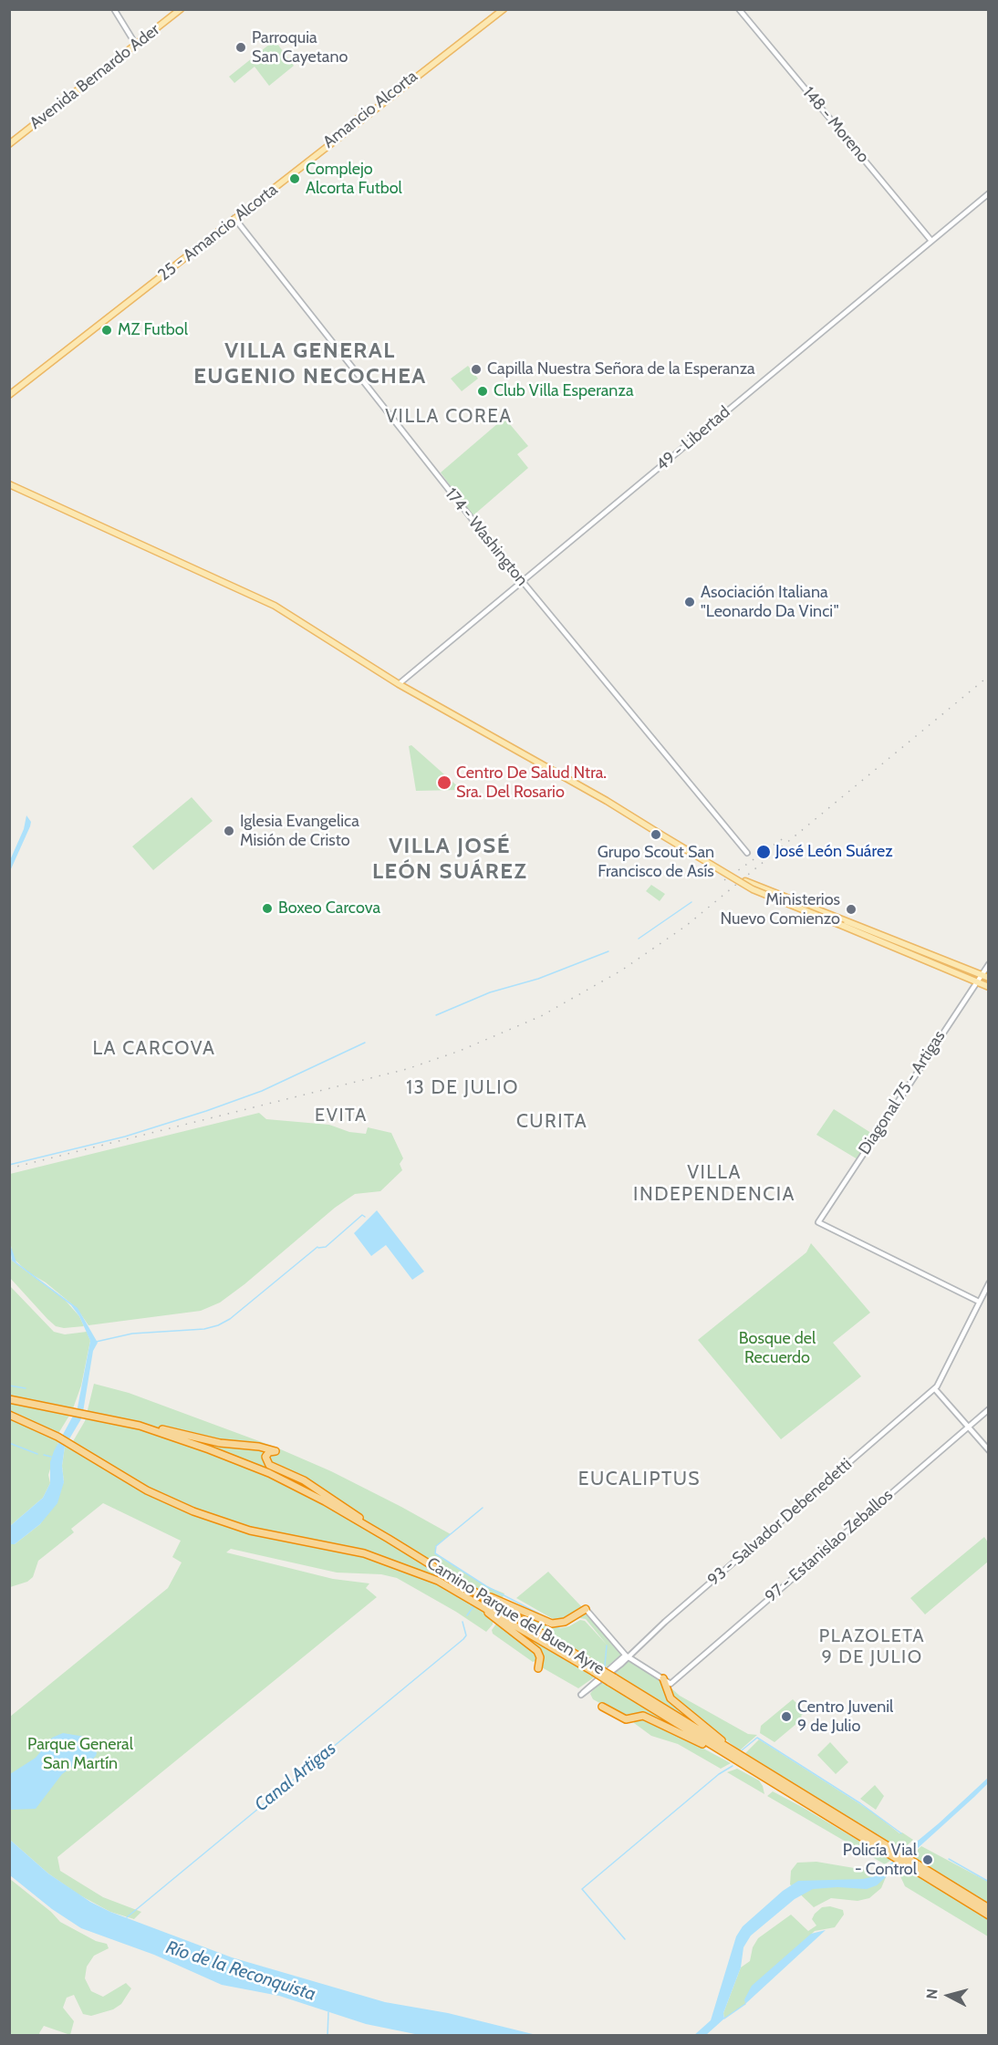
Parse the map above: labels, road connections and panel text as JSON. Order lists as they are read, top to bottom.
{
  "streets": {
    "highway": ["Camino Parque del Buen Ayre"],
    "main road": ["Avenida Bernardo Ader", "Amancio Alcorta", "25 - Amancio Alcorta"],
    "street": [
      "148 - Moreno",
      "49 - Libertad",
      "174 - Washington",
      "Diagonal 75 - Artigas",
      "93 - Salvador Debenedetti",
      "97 - Estanislao Zeballos"
    ]
  },
  "crossings": [
    ["Amancio Alcorta", "25 - Amancio Alcorta"],
    ["Amancio Alcorta", "174 - Washington"],
    ["148 - Moreno", "49 - Libertad"],
    ["25 - Amancio Alcorta", "174 - Washington"],
    ["49 - Libertad", "174 - Washington"]
  ],
  "districts": [
    "VILLA GENERAL EUGENIO NECOCHEA",
    "VILLA COREA",
    "VILLA JOSÉ LEÓN SUÁREZ",
    "LA CARCOVA",
    "13 DE JULIO",
    "EVITA",
    "CURITA",
    "VILLA INDEPENDENCIA",
    "EUCALIPTUS",
    "PLAZOLETA 9 DE JULIO"
  ],
  "water": ["Canal Artigas", "Río de la Reconquista"],
  "parks": ["Bosque del Recuerdo", "Parque General San Martín"],
  "places": [
    "Parroquia San Cayetano",
    "Complejo Alcorta Futbol",
    "MZ Futbol",
    "Capilla Nuestra Señora de la Esperanza",
    "Club Villa Esperanza",
    "Asociación Italiana \"Leonardo Da Vinci\"",
    "Centro De Salud Ntra. Sra. Del Rosario",
    "Iglesia Evangelica Misión de Cristo",
    "Grupo Scout San Francisco de Asís",
    "José León Suárez",
    "Boxeo Carcova",
    "Ministerios Nuevo Comienzo",
    "Centro Juvenil 9 de Julio",
    "Policía Vial - Control"
  ],
  "north": "left"
}
